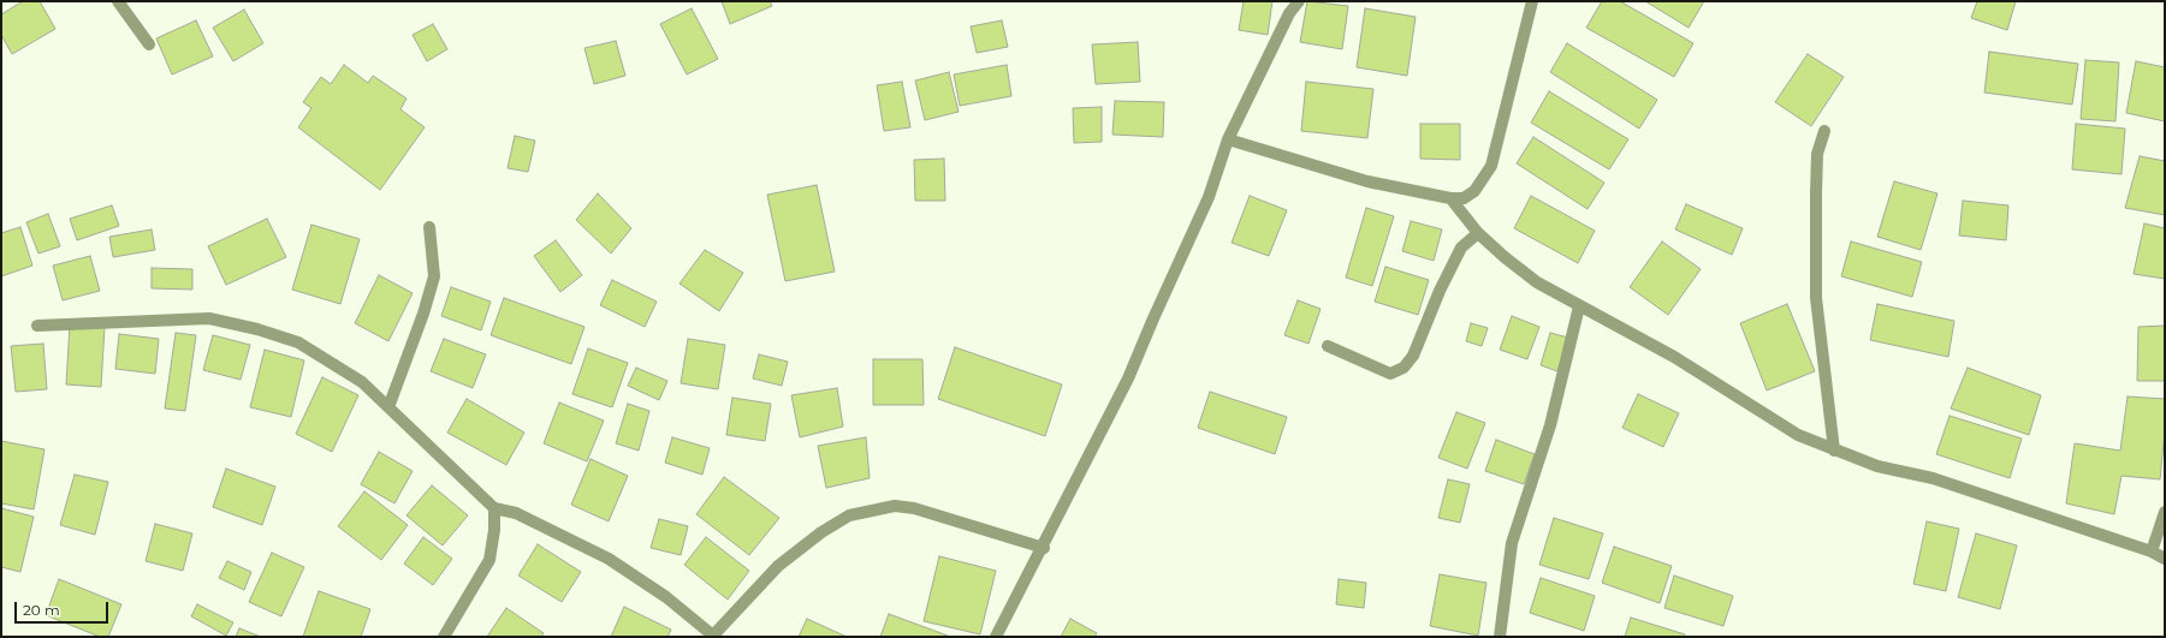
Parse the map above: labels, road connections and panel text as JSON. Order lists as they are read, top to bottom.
{
  "scale_bar": "20 m"
}
